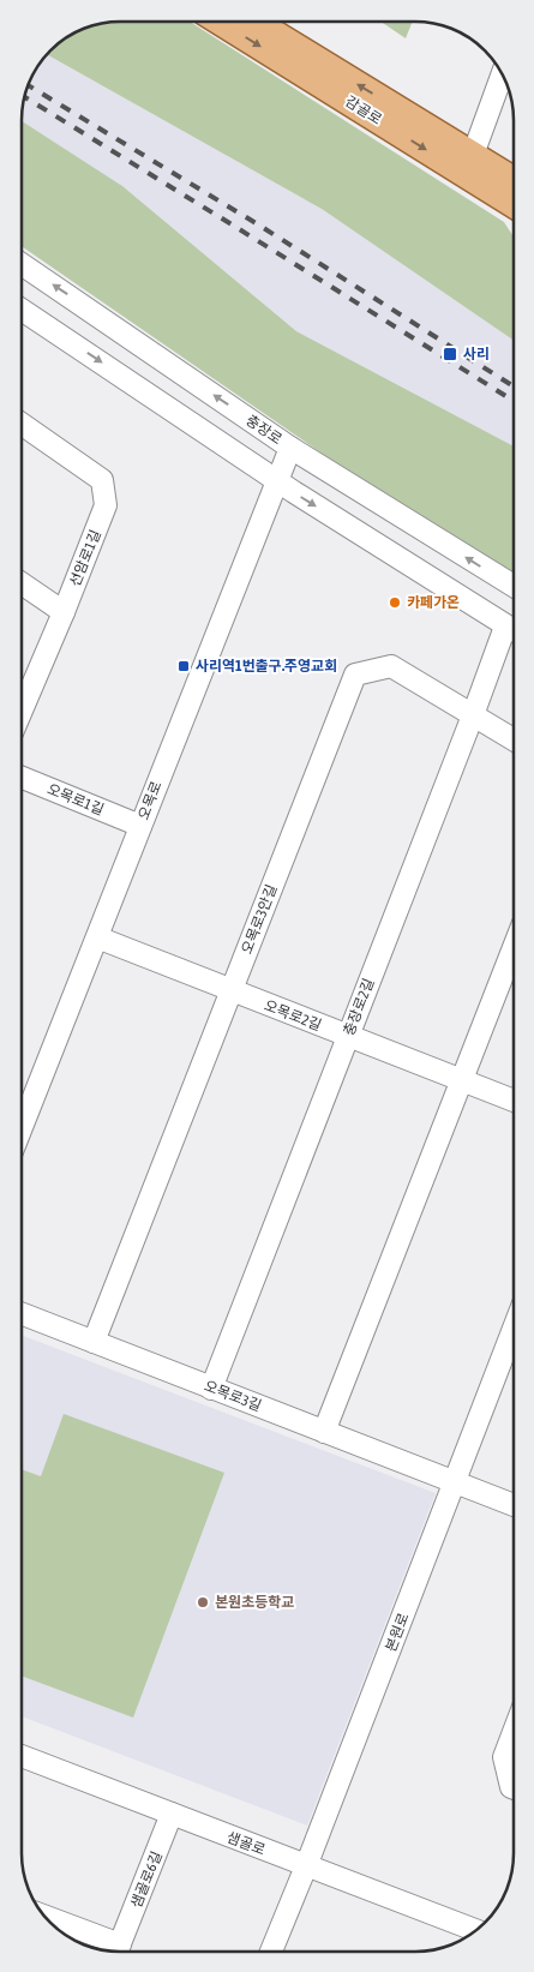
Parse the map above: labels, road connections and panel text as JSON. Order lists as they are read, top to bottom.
{
  "streets": {
    "main road": ["감골로"],
    "street": [
      "충장로",
      "선암로1길",
      "오목로1길",
      "오목로",
      "오목로3안길",
      "충장로2길",
      "오목로2길",
      "오목로3길",
      "본원로",
      "샘골로",
      "샘골로6길"
    ]
  },
  "crossings": [
    ["충장로", "오목로"],
    ["오목로1길", "오목로"],
    ["오목로", "오목로2길"],
    ["오목로3안길", "충장로2길"],
    ["오목로3안길", "오목로2길"],
    ["오목로3안길", "오목로3길"],
    ["충장로2길", "오목로2길"],
    ["충장로2길", "오목로3길"],
    ["오목로3길", "본원로"],
    ["본원로", "샘골로"],
    ["샘골로", "샘골로6길"]
  ],
  "places": {
    "transit": ["사리", "사리역1번출구.주영교회"],
    "other": ["카페가온", "본원초등학교"]
  }
}
